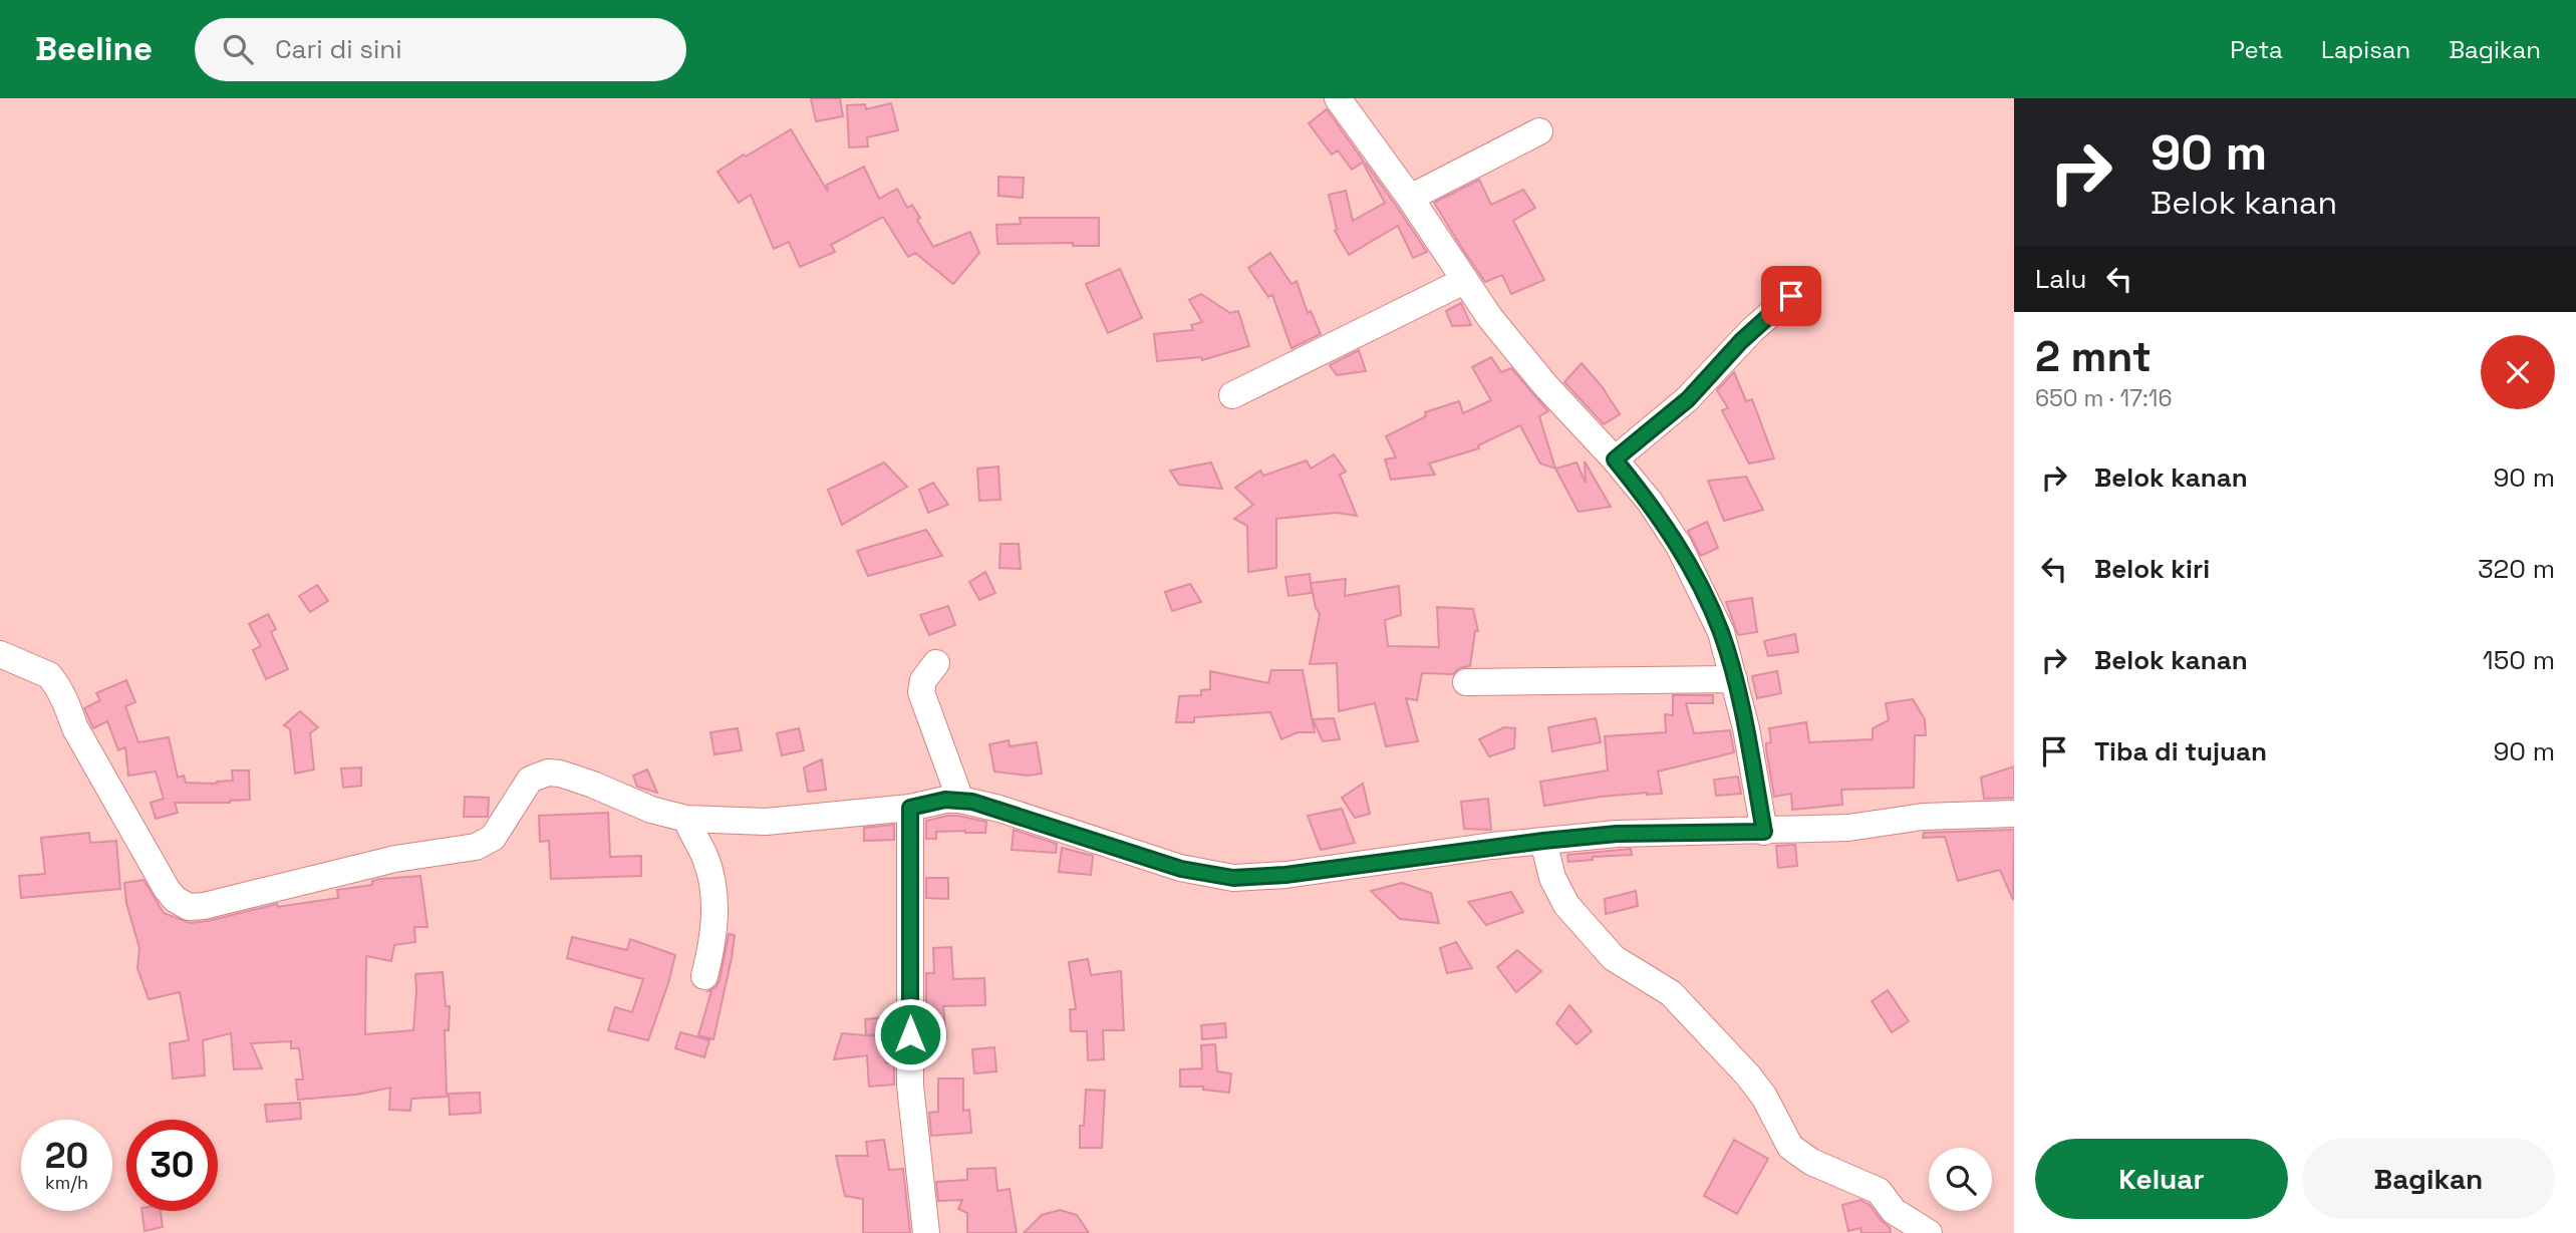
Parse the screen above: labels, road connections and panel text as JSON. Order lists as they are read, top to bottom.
{
  "page": {
    "header": "Beeline",
    "search": "Cari di sini",
    "nav": ["Peta", "Lapisan", "Bagikan"],
    "turn": ["90 m", "Belok kanan"],
    "then": "Lalu",
    "heading": ["2 mnt", "650 m · 17:16"],
    "list": [
      {
        "name": "Belok kanan",
        "value": "90 m"
      },
      {
        "name": "Belok kiri",
        "value": "320 m"
      },
      {
        "name": "Belok kanan",
        "value": "150 m"
      },
      {
        "name": "Tiba di tujuan",
        "value": "90 m"
      }
    ],
    "speed": "20 km/h",
    "limit": "30",
    "buttons": ["Keluar", "Bagikan"]
  }
}
